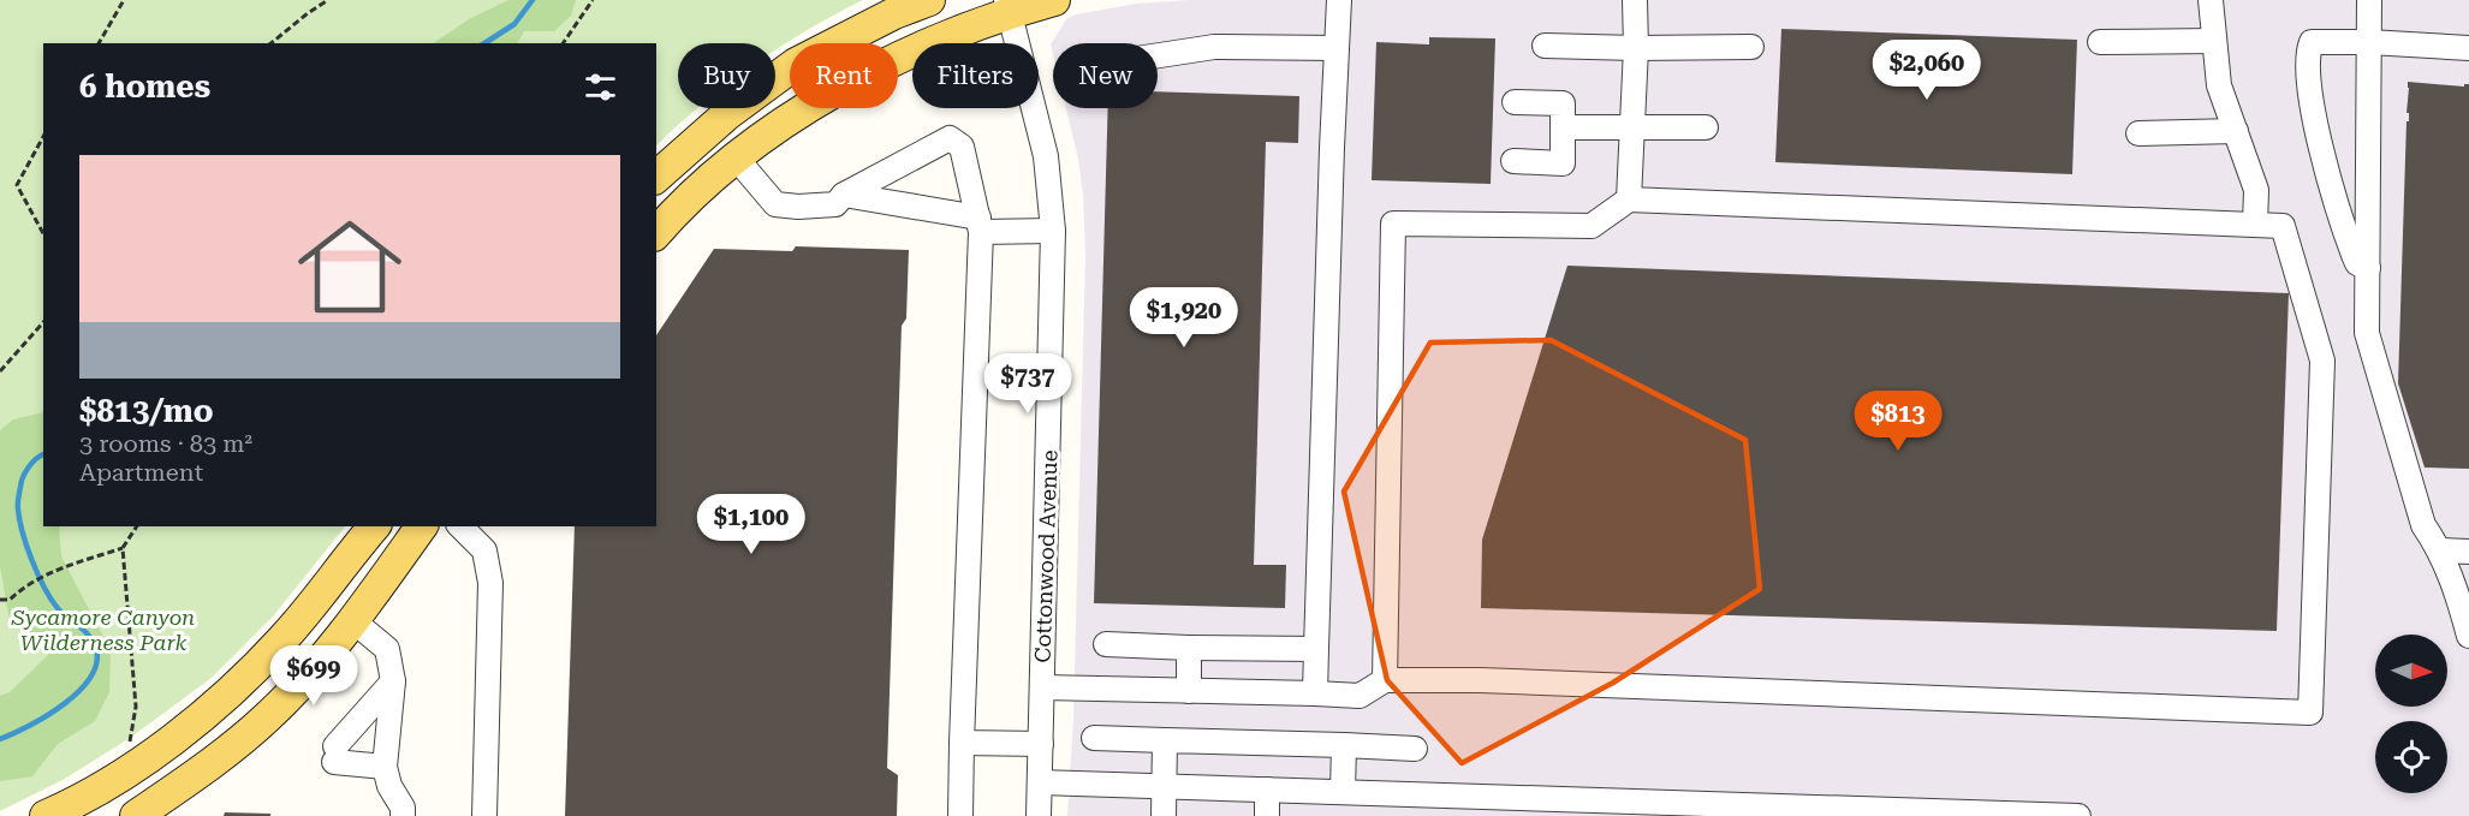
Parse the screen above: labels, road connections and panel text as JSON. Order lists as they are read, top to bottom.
{
  "streets": {
    "street": ["Cottonwood Avenue"]
  },
  "parks": ["Sycamore Canyon Wilderness Park"],
  "north": "right",
  "page": {
    "price": [
      "$2,060",
      "$1,920",
      "$737",
      "$813",
      "$1,100",
      "$699"
    ],
    "chip": [
      "Buy",
      "Rent",
      "Filters",
      "New"
    ],
    "heading": "6 homes",
    "list": [
      {
        "name": "$813/mo",
        "note": "3 rooms · 83 m² · Apartment"
      }
    ]
  }
}
